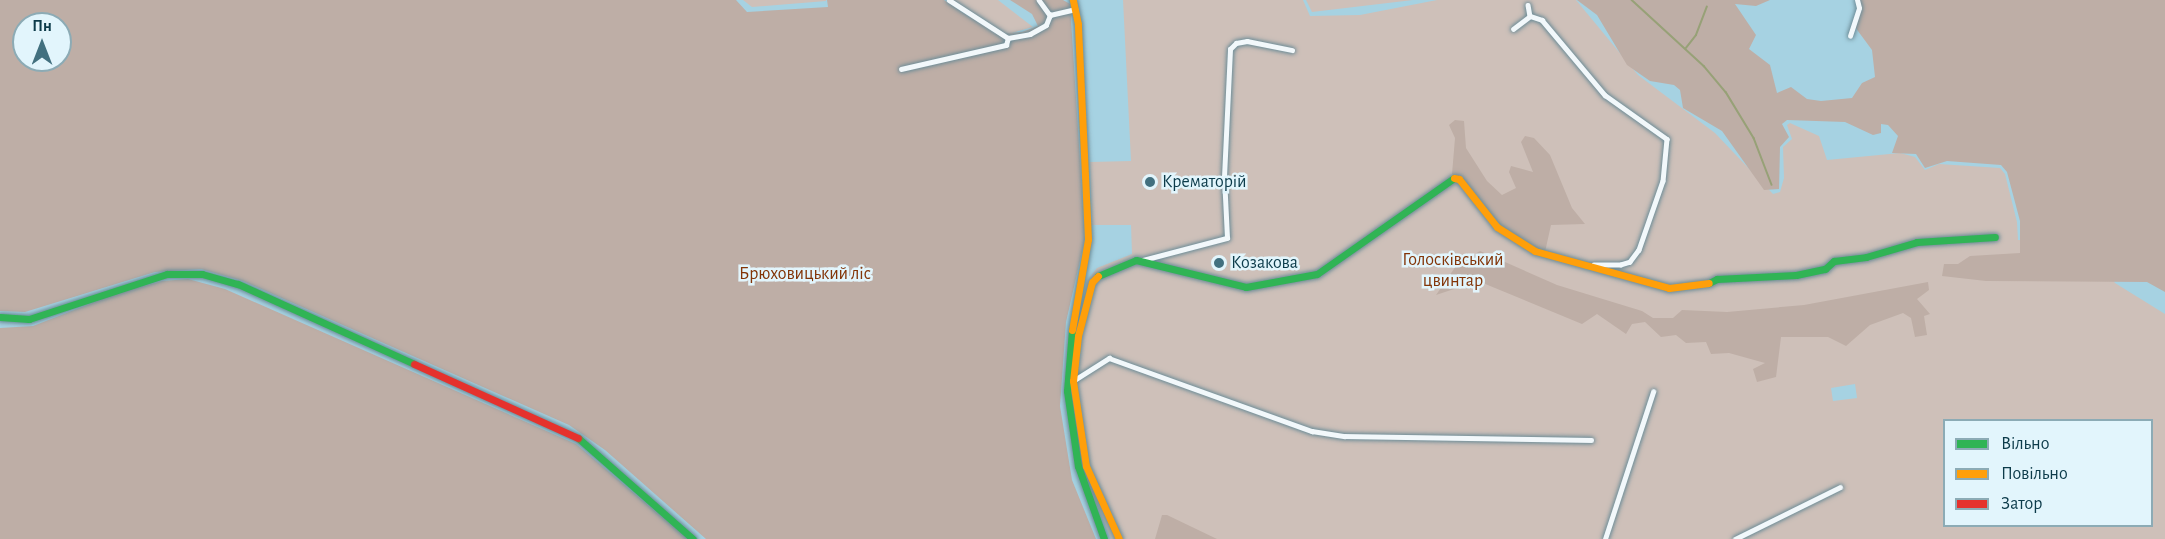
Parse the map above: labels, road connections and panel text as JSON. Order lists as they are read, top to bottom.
{
  "parks": ["Голосківський цвинтар", "Брюховицький ліс"],
  "places": ["Крематорій", "Козакова"],
  "legend": ["Вільно", "Повільно", "Затор"],
  "north": "top"
}
